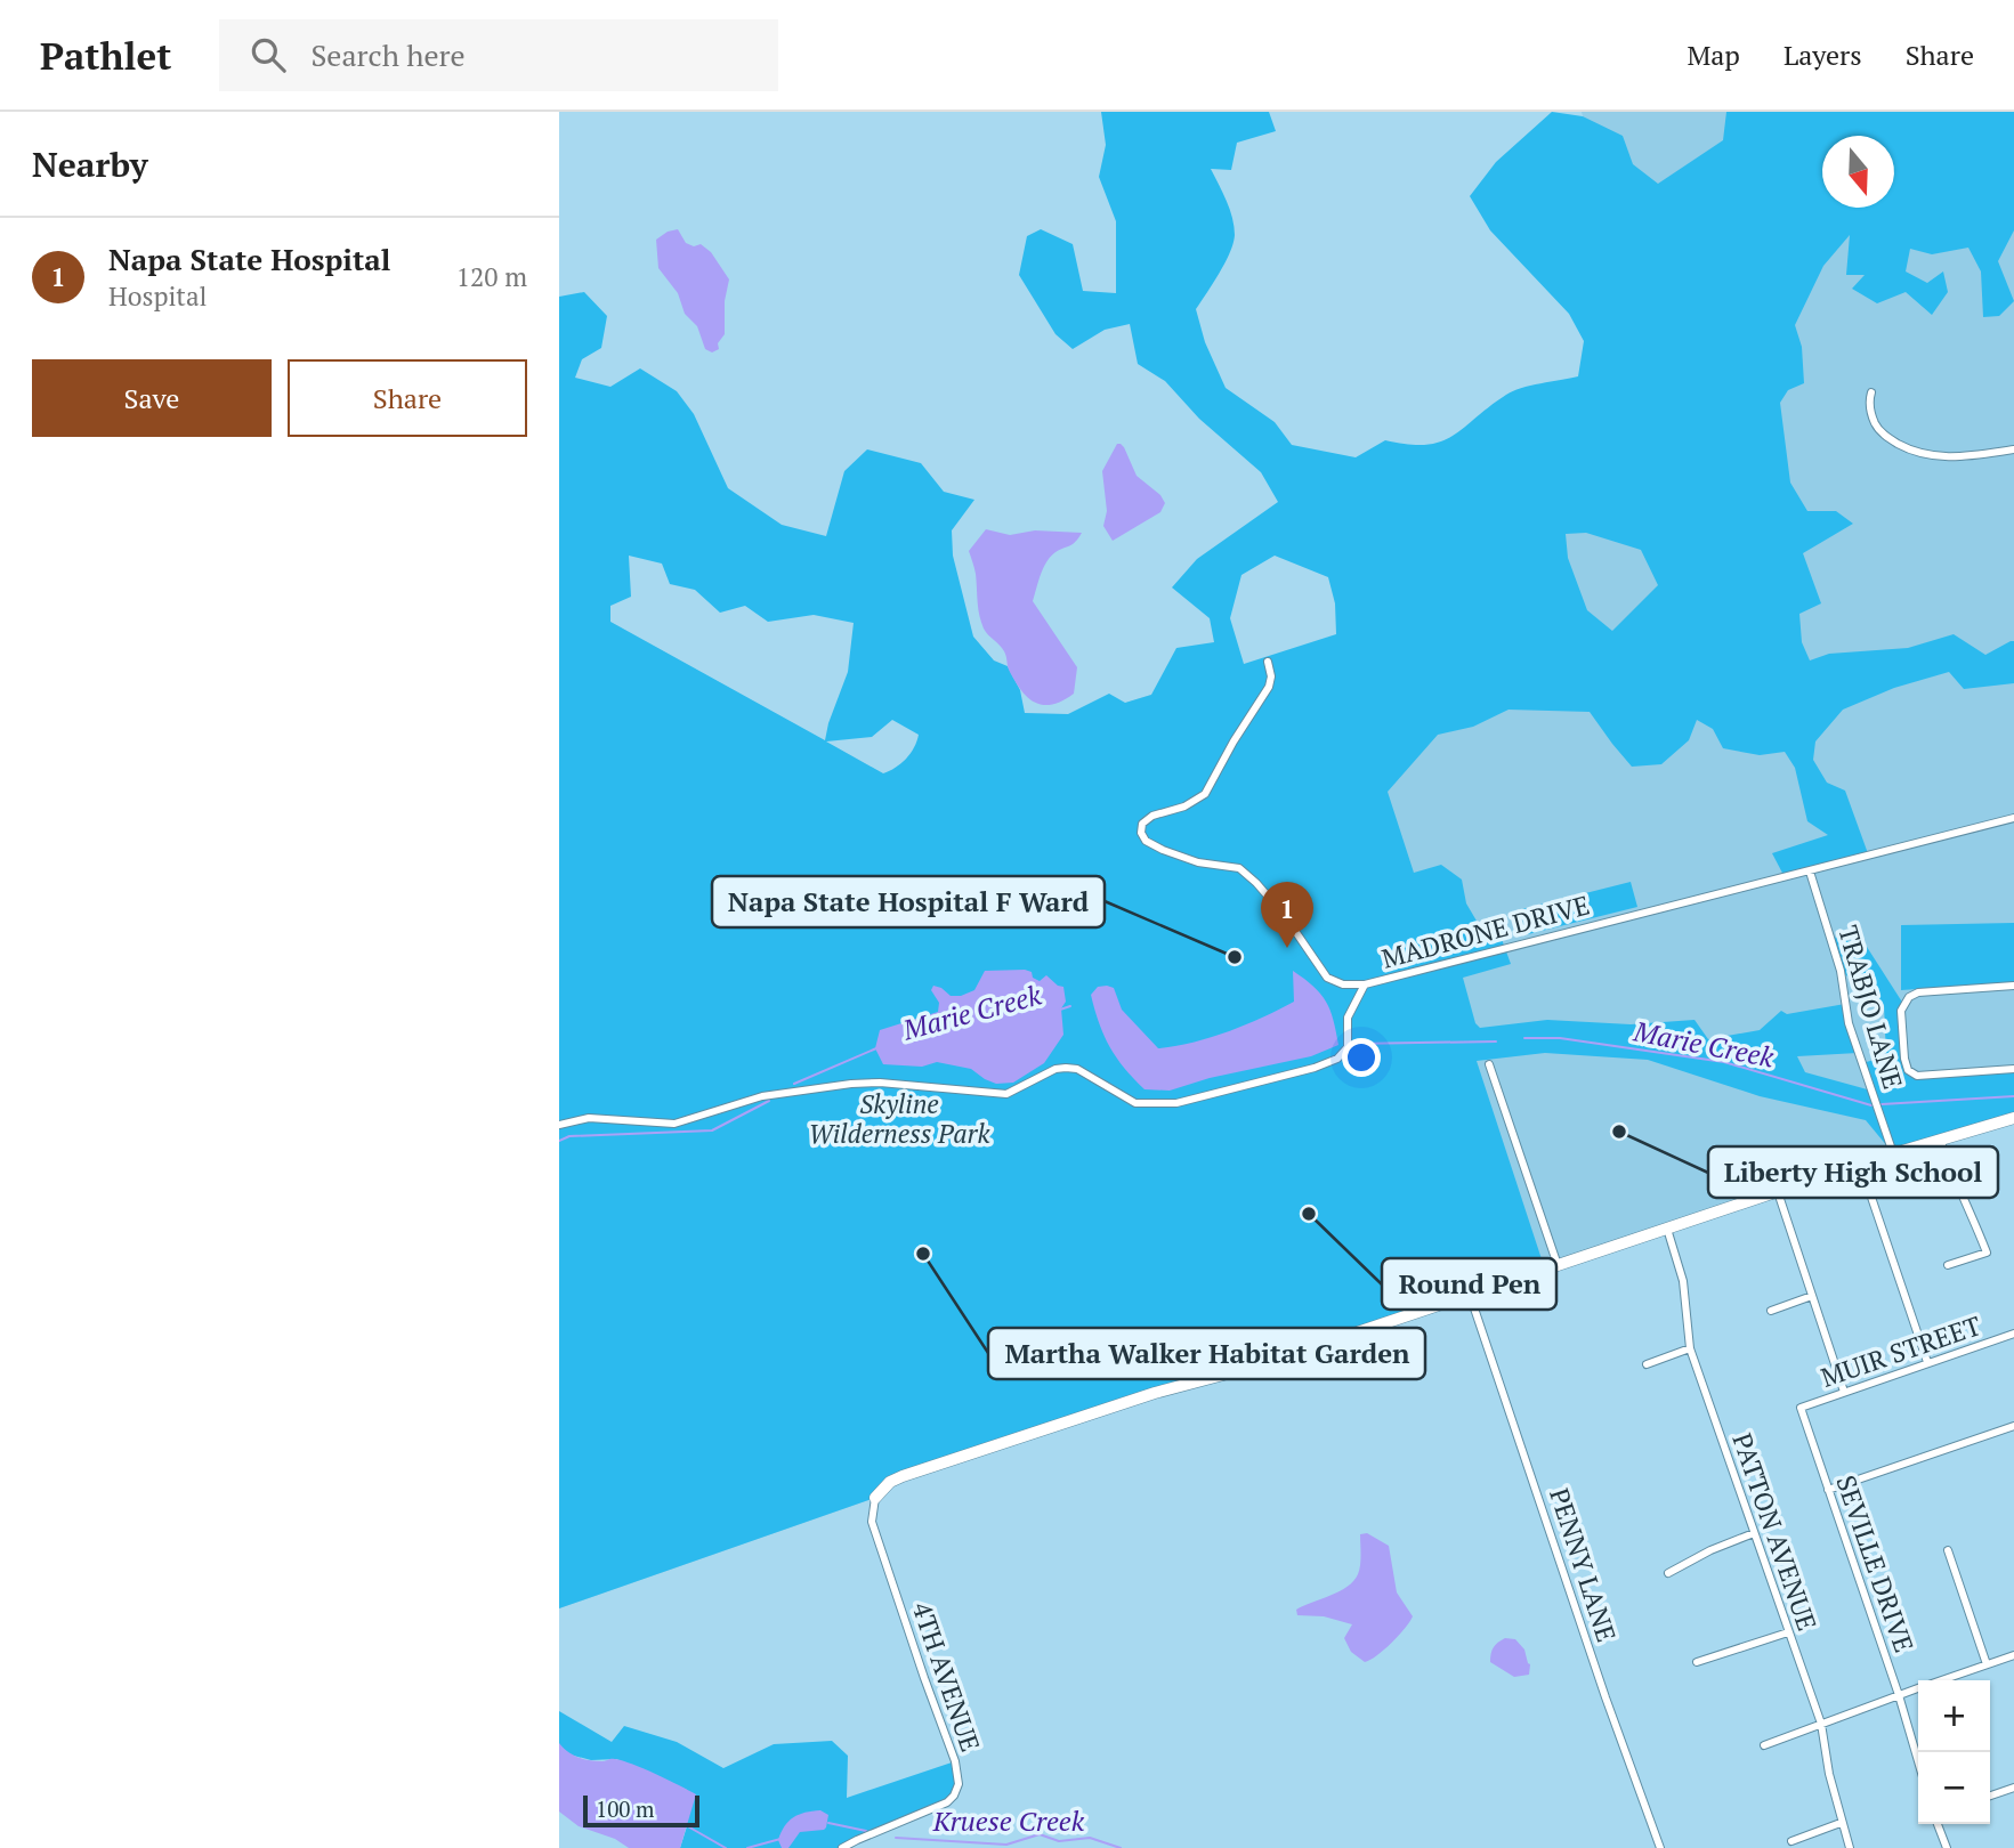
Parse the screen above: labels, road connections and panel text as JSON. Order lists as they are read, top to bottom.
{
  "streets": {
    "street": [
      "MADRONE DRIVE",
      "TRABJO LANE",
      "MUIR STREET",
      "PATTON AVENUE",
      "SEVILLE DRIVE",
      "PENNY LANE",
      "4TH AVENUE"
    ]
  },
  "crossings": [
    ["MADRONE DRIVE", "TRABJO LANE"],
    ["MUIR STREET", "SEVILLE DRIVE"]
  ],
  "water": ["Marie Creek", "Kruese Creek"],
  "parks": ["Skyline Wilderness Park"],
  "places": [
    "Napa State Hospital F Ward",
    "Liberty High School",
    "Round Pen",
    "Martha Walker Habitat Garden"
  ],
  "scale_bar": "100 m",
  "north": "bottom",
  "page": {
    "header": "Pathlet",
    "search": "Search here",
    "nav": ["Map", "Layers", "Share"],
    "heading": "Nearby",
    "list": [
      {
        "mark": "1",
        "name": "Napa State Hospital",
        "note": "Hospital",
        "value": "120 m"
      }
    ],
    "buttons": ["Save", "Share"],
    "pins": "1",
    "map_buttons": ["+", "−"],
    "scale": "100 m"
  }
}
